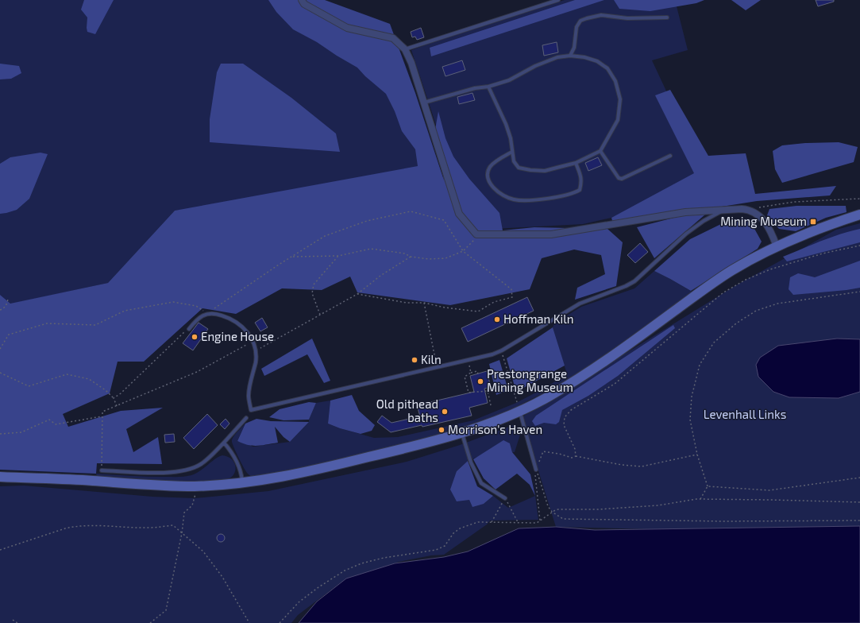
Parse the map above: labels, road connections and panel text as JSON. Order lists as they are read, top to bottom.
{
  "parks": ["Levenhall Links"],
  "places": {
    "transit": ["Mining Museum"],
    "other": [
      "Hoffman Kiln",
      "Engine House",
      "Kiln",
      "Prestongrange Mining Museum",
      "Old pithead baths",
      "Morrison's Haven"
    ]
  }
}
